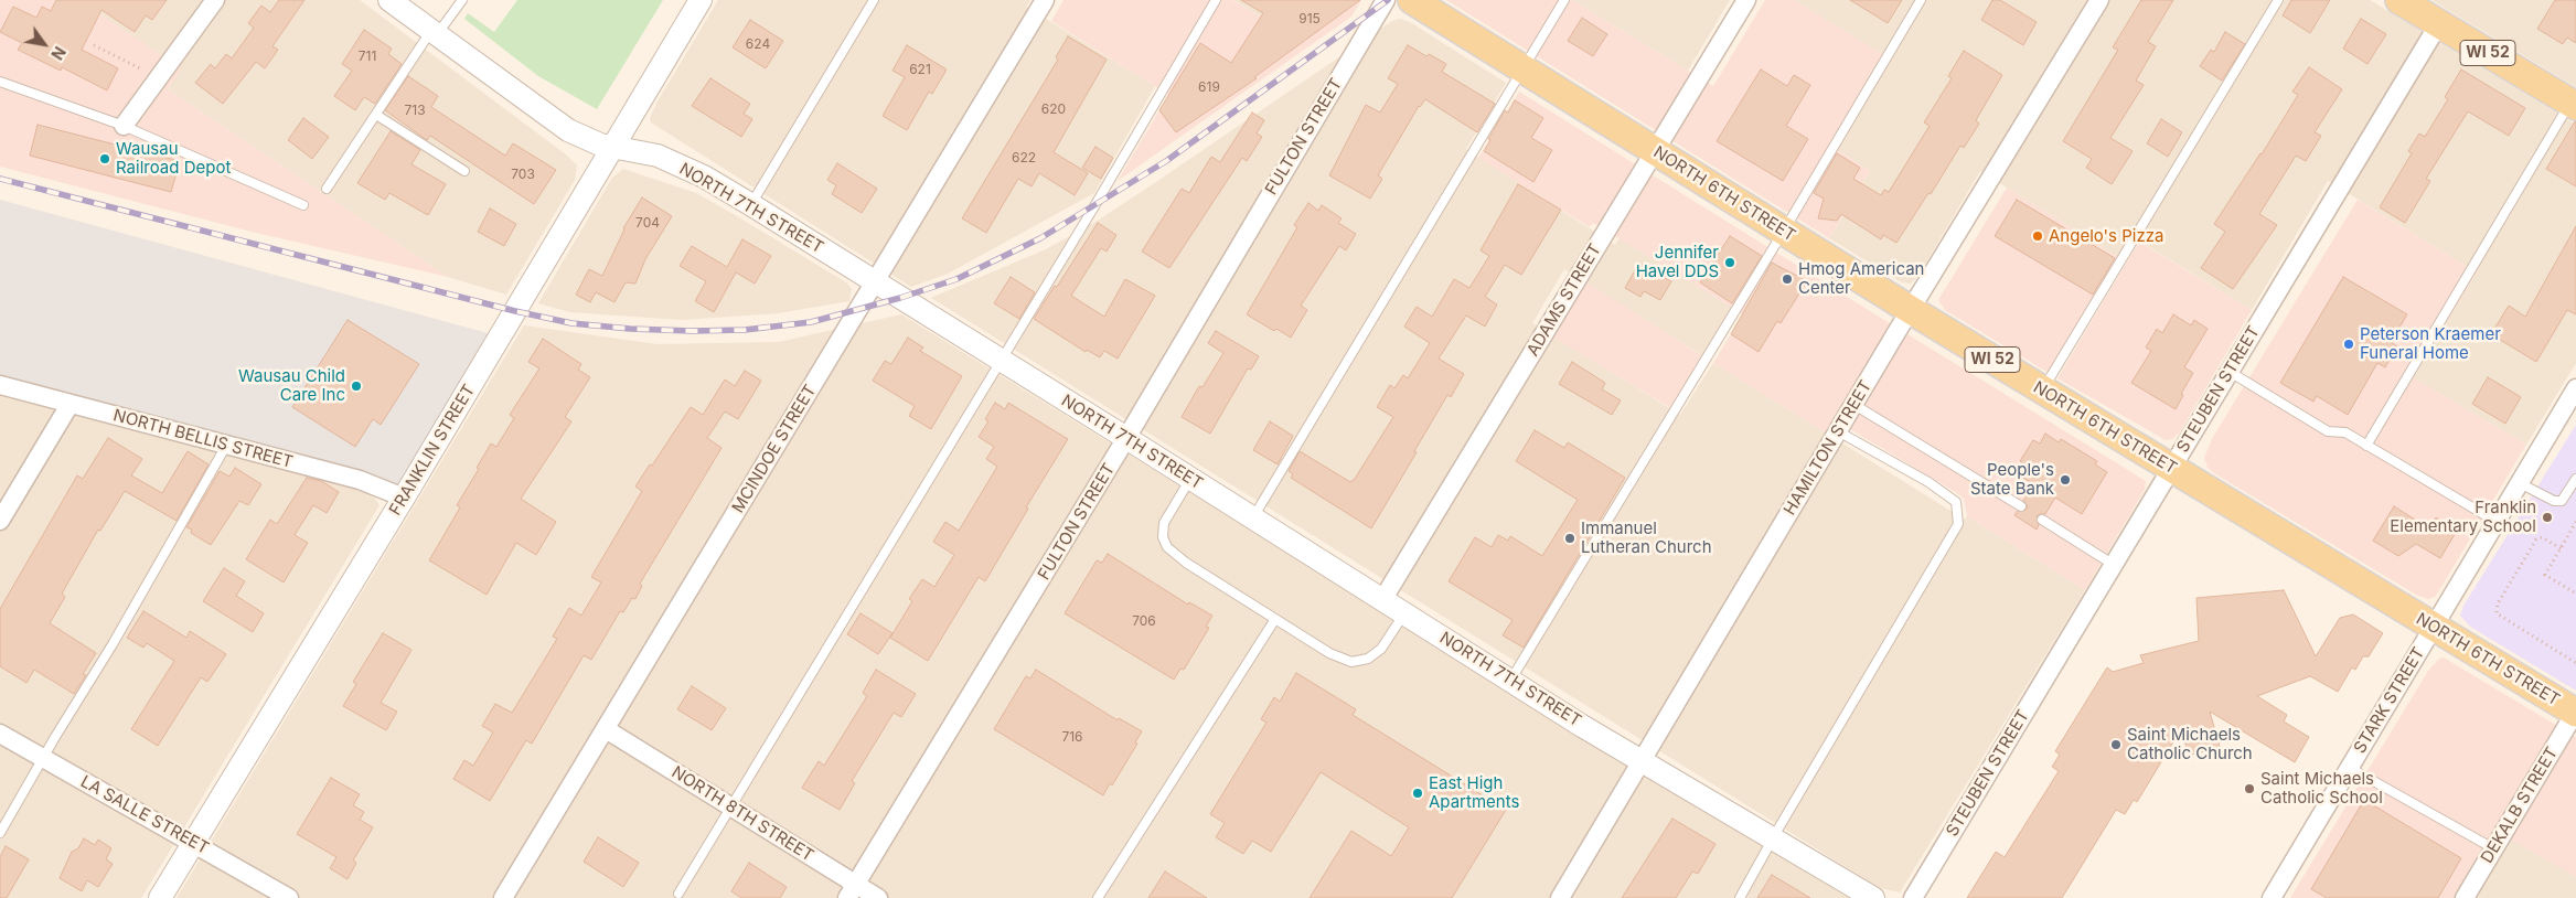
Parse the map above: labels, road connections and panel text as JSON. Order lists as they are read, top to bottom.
{
  "streets": {
    "main road": ["WI 52", "NORTH 6TH STREET"],
    "street": [
      "FULTON STREET",
      "NORTH 7TH STREET",
      "ADAMS STREET",
      "STEUBEN STREET",
      "NORTH BELLIS STREET",
      "HAMILTON STREET",
      "MCINDOE STREET",
      "FRANKLIN STREET",
      "STARK STREET",
      "DEKALB STREET",
      "NORTH 8TH STREET",
      "LA SALLE STREET"
    ]
  },
  "crossings": [
    ["WI 52", "STEUBEN STREET"],
    ["FULTON STREET", "NORTH 7TH STREET"],
    ["FULTON STREET", "NORTH 8TH STREET"],
    ["NORTH 6TH STREET", "ADAMS STREET"],
    ["NORTH 6TH STREET", "STEUBEN STREET"],
    ["NORTH 6TH STREET", "HAMILTON STREET"],
    ["NORTH 6TH STREET", "STARK STREET"],
    ["NORTH 6TH STREET", "DEKALB STREET"],
    ["NORTH 7TH STREET", "ADAMS STREET"],
    ["NORTH 7TH STREET", "HAMILTON STREET"],
    ["NORTH 7TH STREET", "MCINDOE STREET"],
    ["NORTH 7TH STREET", "FRANKLIN STREET"],
    ["NORTH BELLIS STREET", "FRANKLIN STREET"],
    ["MCINDOE STREET", "NORTH 8TH STREET"],
    ["FRANKLIN STREET", "LA SALLE STREET"]
  ],
  "places": [
    "Wausau Railroad Depot",
    "Angelo's Pizza",
    "Jennifer Havel DDS",
    "Hmog American Center",
    "Peterson Kraemer Funeral Home",
    "Wausau Child Care Inc",
    "People's State Bank",
    "Franklin Elementary School",
    "Immanuel Lutheran Church",
    "Saint Michaels Catholic Church",
    "Saint Michaels Catholic School",
    "East High Apartments"
  ],
  "house_numbers": [
    "915",
    "624",
    "711",
    "621",
    "619",
    "620",
    "713",
    "622",
    "703",
    "704",
    "706",
    "716"
  ],
  "north": "bottom right"
}
